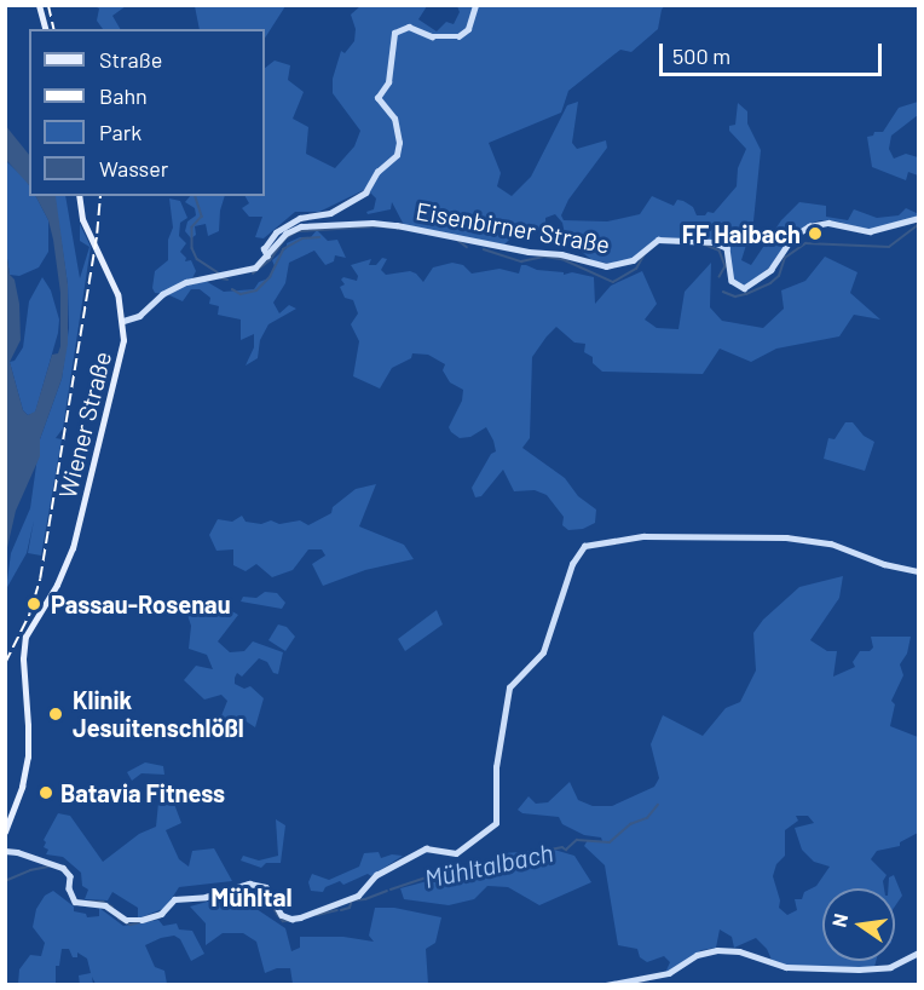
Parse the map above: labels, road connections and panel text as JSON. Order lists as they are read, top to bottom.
{
  "streets": {
    "main road": ["Eisenbirner Straße", "Wiener Straße"]
  },
  "crossings": [
    ["Eisenbirner Straße", "Wiener Straße"]
  ],
  "districts": ["Mühltal"],
  "water": ["Mühltalbach"],
  "places": [
    "FF Haibach",
    "Passau-Rosenau",
    "Klinik Jesuitenschlößl",
    "Batavia Fitness"
  ],
  "legend": [
    "Straße",
    "Bahn",
    "Park",
    "Wasser"
  ],
  "scale_bar": "500 m",
  "north": "left"
}
